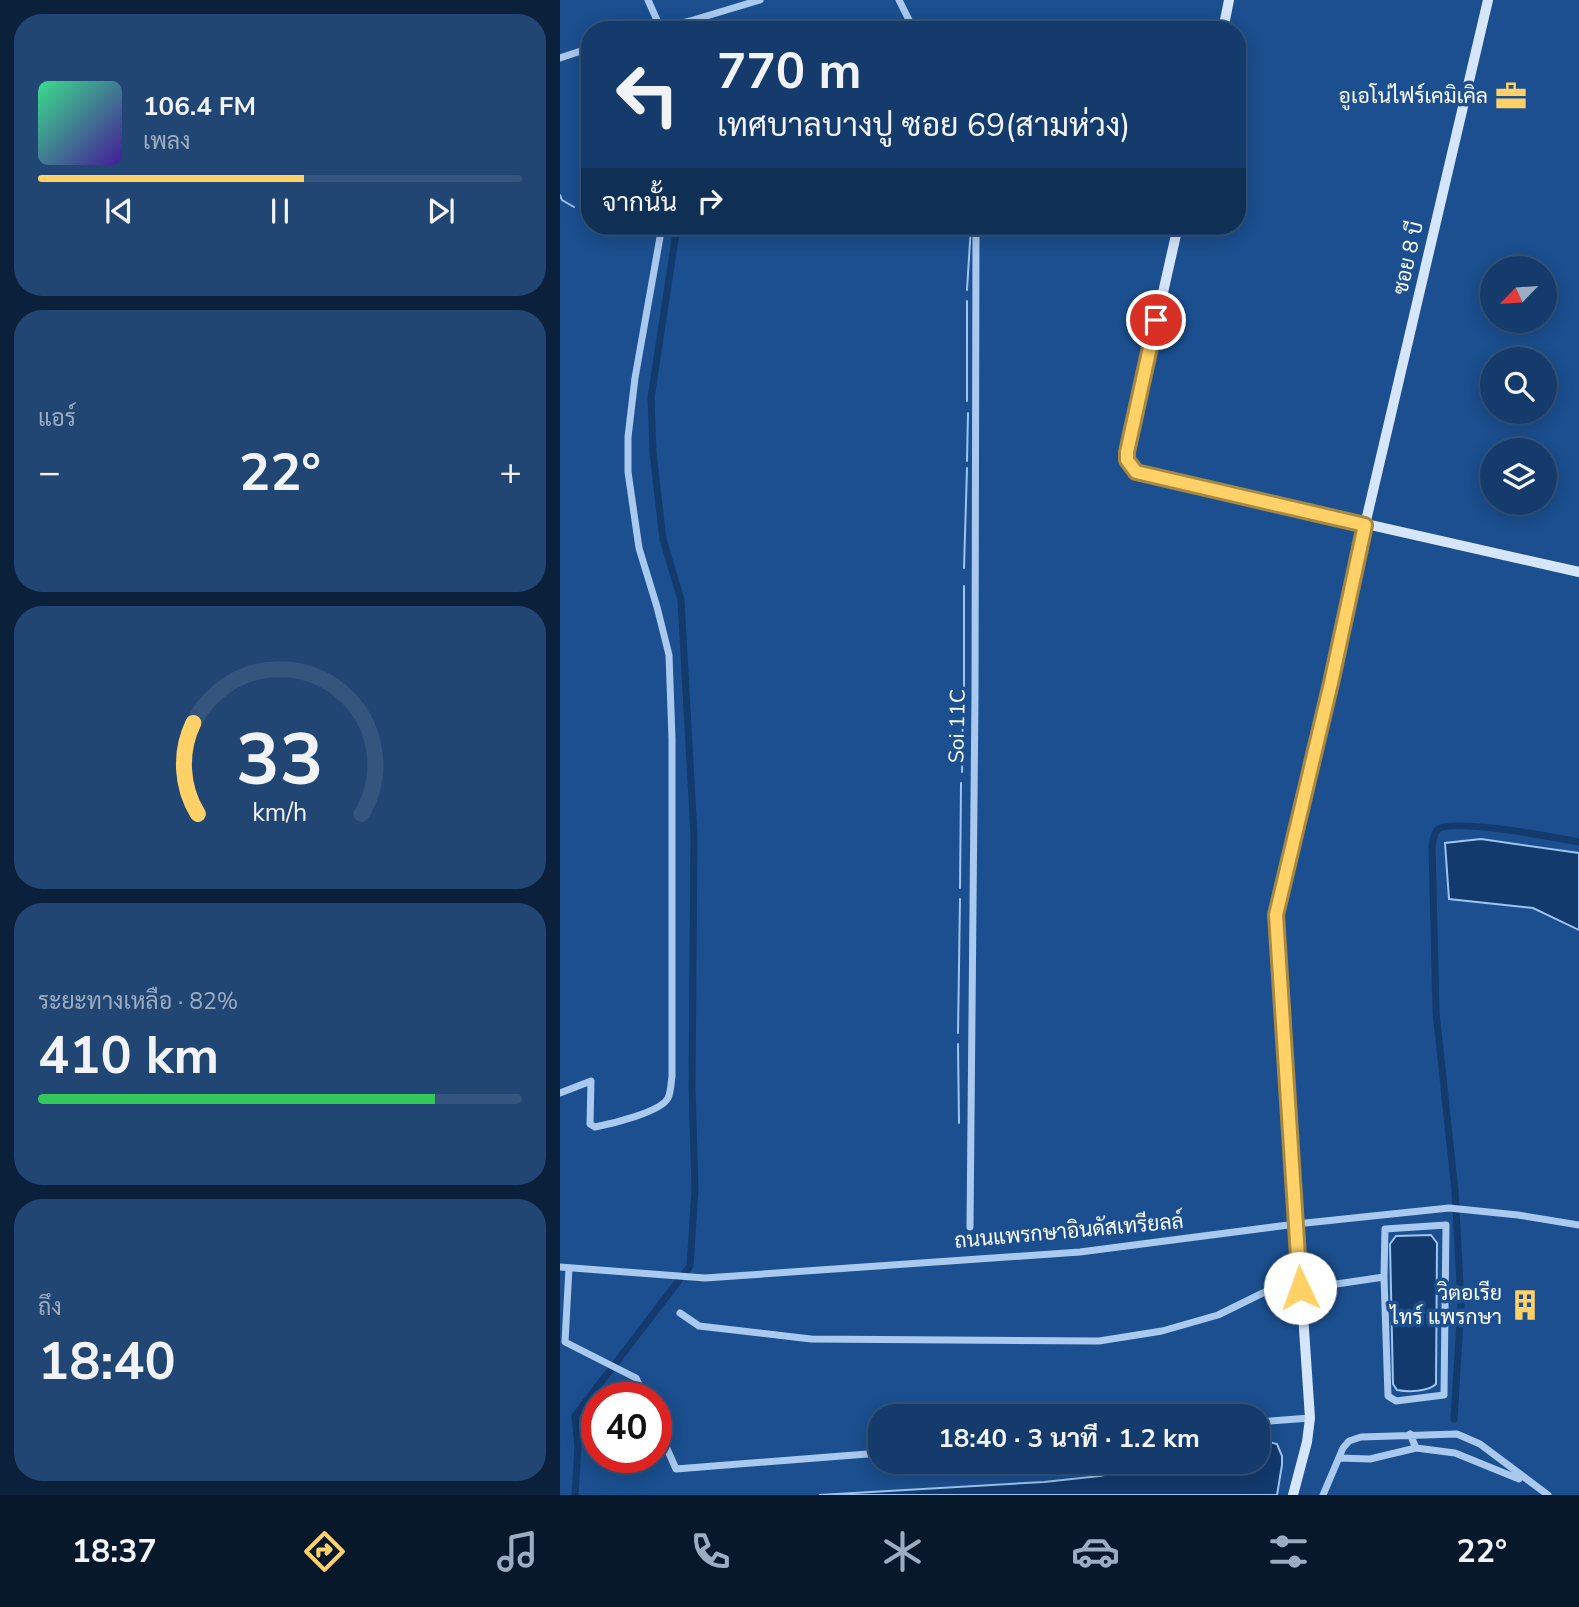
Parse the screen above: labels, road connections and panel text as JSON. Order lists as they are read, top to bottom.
{
  "streets": {
    "street": ["ซอย 8 บี", "Soi 11C", "ถนนแพรกษาอินดัสเทรียลล์"]
  },
  "crossings": [
    ["ซอย 8 บี", "ถนนแพรกษาอินดัสเทรียลล์"]
  ],
  "places": {
    "office": ["อูเอโน่ไฟร์เคมิเคิล"],
    "building": ["วิตอเรีย ไทร์ แพรกษา"]
  },
  "north": "bottom left",
  "page": {
    "turn": ["770 m", "เทศบาลบางปู ซอย 69(สามห่วง)"],
    "song": ["106.4 FM", "เพลง"],
    "then": "จากนั้น",
    "tile": [
      "แอร์",
      ["ระยะทางเหลือ · 82%", "410 km"],
      ["ถึง", "18:40"]
    ],
    "heat": ["−", "22°", "+"],
    "limit": "40",
    "trip": "18:40 · 3 นาที · 1.2 km",
    "tabs": ["18:37", "22°"],
    "gauge": ["33", "km/h"]
  }
}
